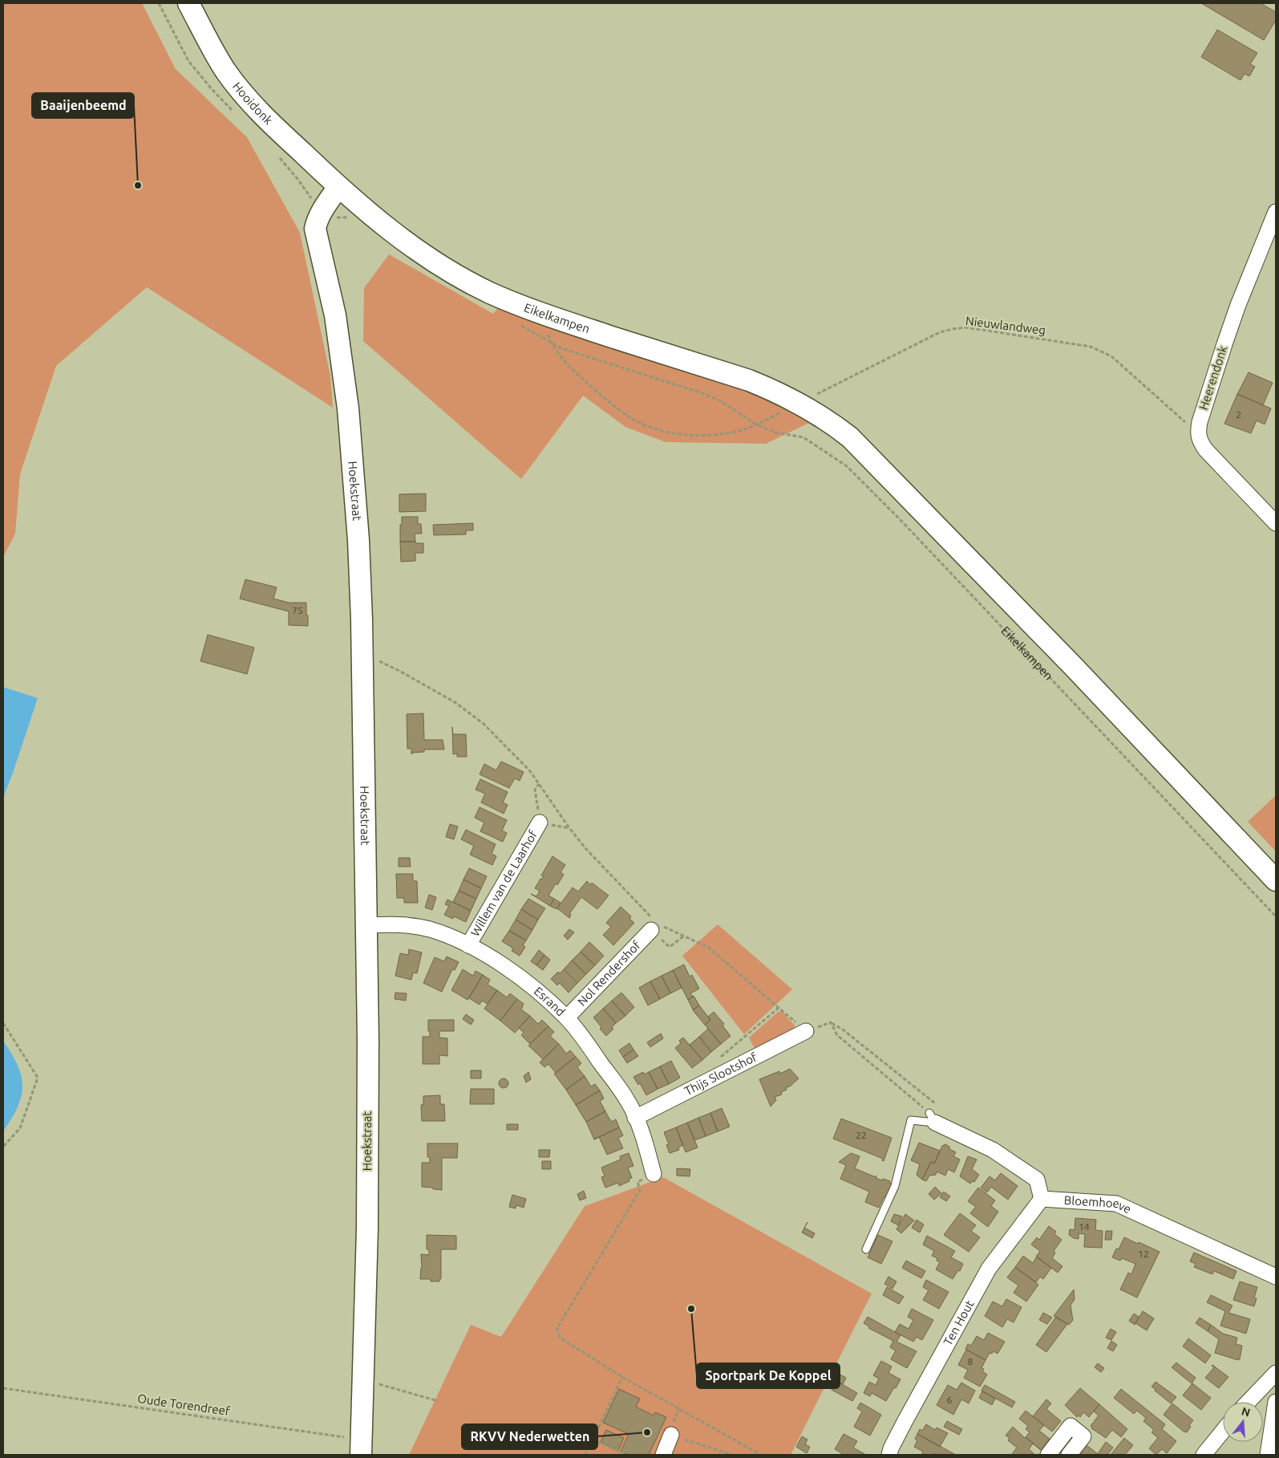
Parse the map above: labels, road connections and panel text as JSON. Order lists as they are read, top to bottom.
{
  "streets": {
    "street": [
      "Hooidonk",
      "Eikelkampen",
      "Heerendonk",
      "Hoekstraat",
      "Willem van de Laarhof",
      "Nol Rendershof",
      "Esrand",
      "Thijs Slootshof",
      "Bloemhoeve",
      "Ten Hout"
    ],
    "path": ["Nieuwlandweg", "Oude Torendreef"]
  },
  "crossings": [
    ["Hooidonk", "Eikelkampen"],
    ["Hooidonk", "Hoekstraat"],
    ["Eikelkampen", "Nieuwlandweg"],
    ["Eikelkampen", "Hoekstraat"],
    ["Nieuwlandweg", "Heerendonk"],
    ["Hoekstraat", "Esrand"],
    ["Hoekstraat", "Oude Torendreef"],
    ["Willem van de Laarhof", "Esrand"],
    ["Nol Rendershof", "Esrand"],
    ["Esrand", "Thijs Slootshof"],
    ["Bloemhoeve", "Ten Hout"]
  ],
  "places": ["Baaijenbeemd", "Sportpark De Koppel", "RKVV Nederwetten"],
  "house_numbers": [
    "2",
    "75",
    "22",
    "14",
    "12",
    "8",
    "6"
  ],
  "north": "top"
}
